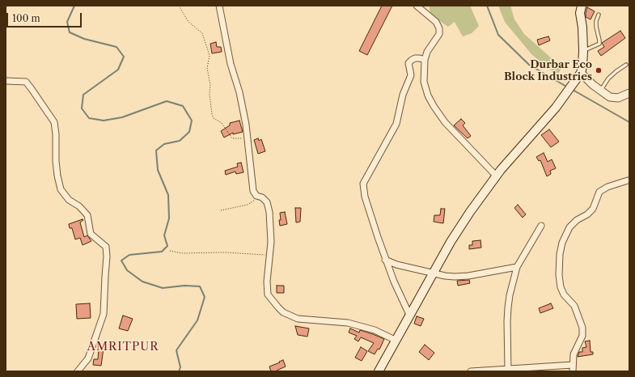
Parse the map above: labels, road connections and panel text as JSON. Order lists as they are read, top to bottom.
{
  "districts": ["AMRITPUR"],
  "places": ["Durbar Eco Block Industries"],
  "scale_bar": "100 m"
}
